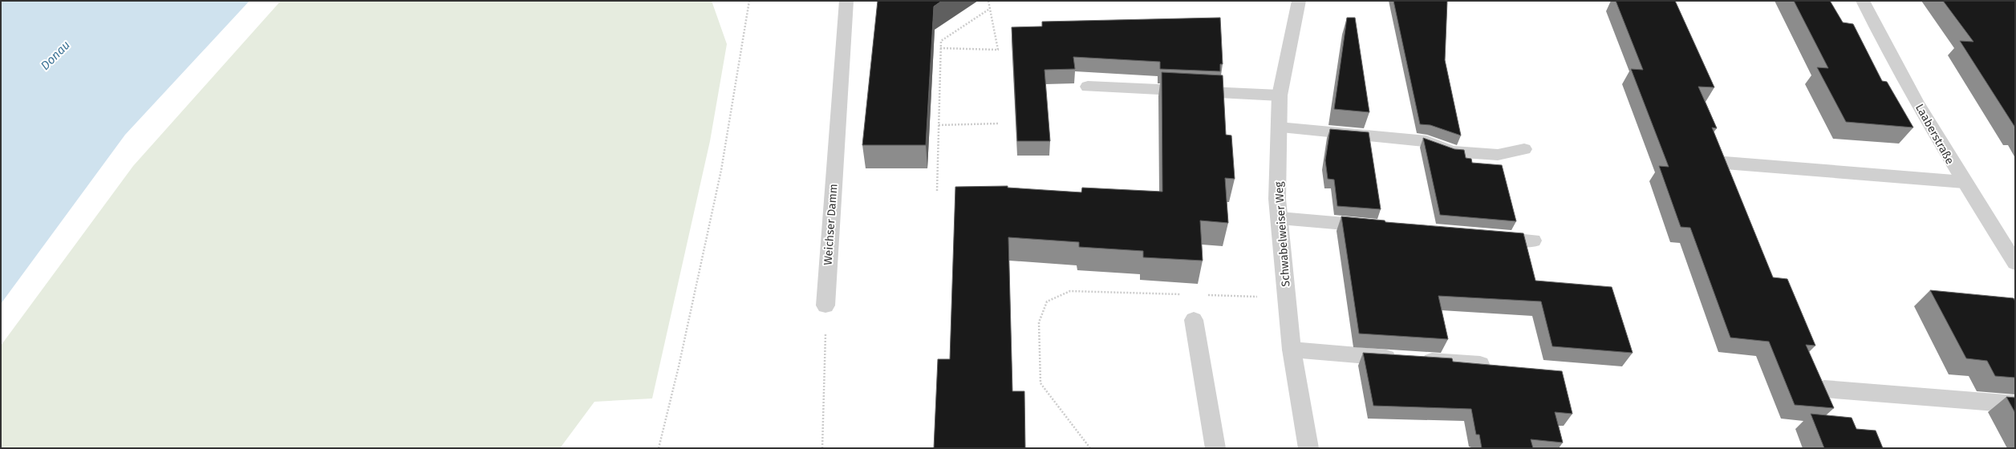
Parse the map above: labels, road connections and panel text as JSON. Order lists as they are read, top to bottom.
{
  "streets": {
    "street": ["Laaberstraße", "Weichser Damm", "Schwabelweiser Weg"]
  },
  "water": ["Donau"]
}
